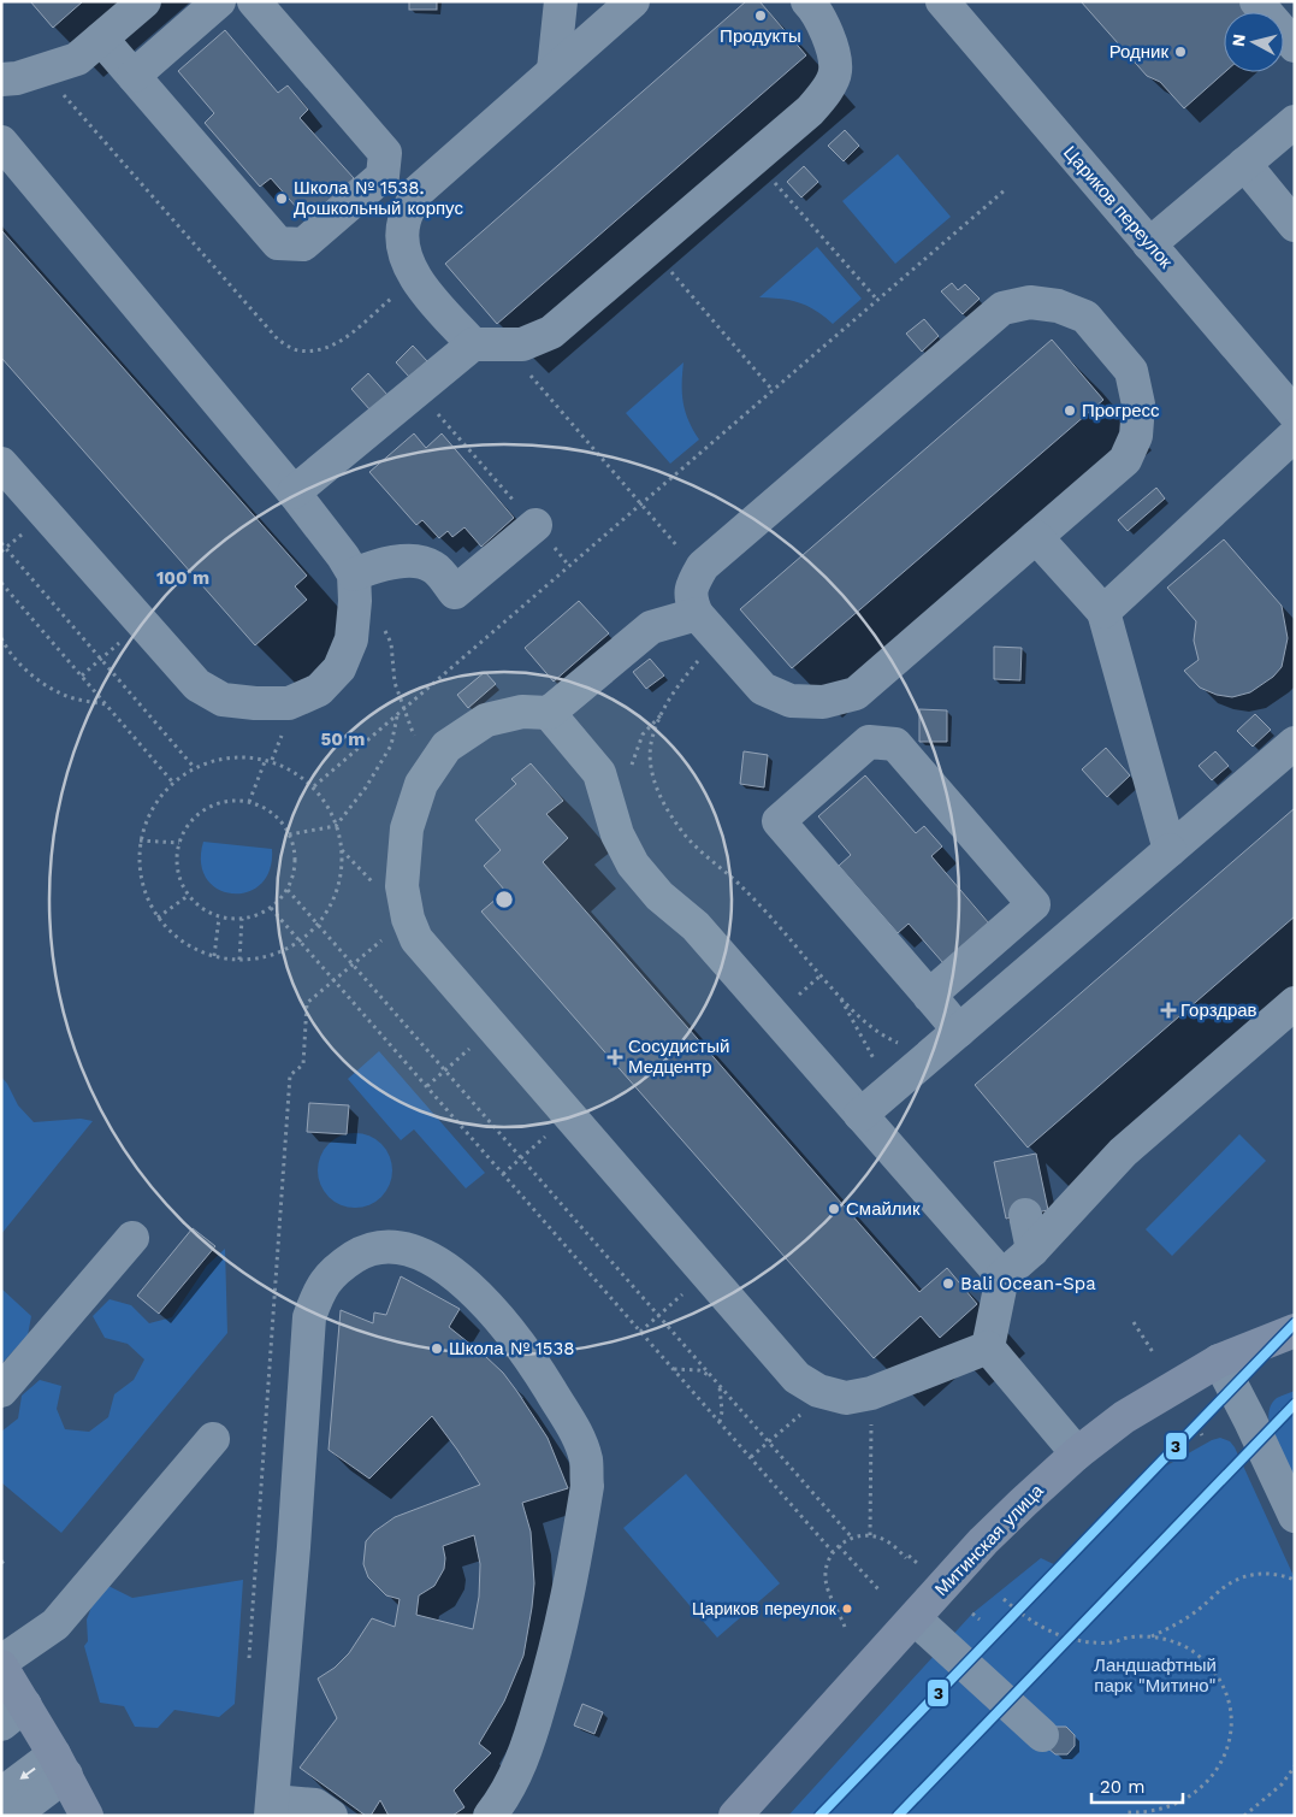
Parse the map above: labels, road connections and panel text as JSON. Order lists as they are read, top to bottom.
{
  "streets": {
    "main road": ["Митинская улица"],
    "street": ["Цариков переулок"]
  },
  "parks": ["Ландшафтный парк \"Митино\""],
  "places": {
    "other": [
      "Продукты",
      "Родник",
      "Школа № 1538. Дошкольный корпус",
      "Прогресс",
      "Смайлик",
      "Bali Ocean-Spa",
      "Школа № 1538",
      "Цариков переулок"
    ],
    "health": ["Горздрав", "Сосудистый Медцентр"]
  },
  "lines": ["transit line 3"],
  "scale_bar": "20 m",
  "north": "left",
  "rings": ["100 m", "50 m"]
}
